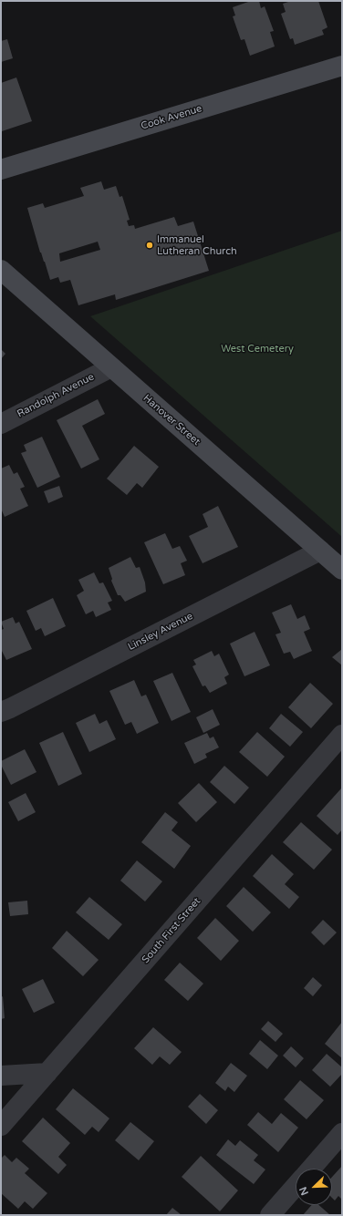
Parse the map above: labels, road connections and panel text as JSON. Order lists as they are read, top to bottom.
{
  "streets": {
    "main road": ["Cook Avenue", "Hanover Street"],
    "street": ["Randolph Avenue", "Linsley Avenue", "South First Street"]
  },
  "crossings": [
    ["Randolph Avenue", "Hanover Street"],
    ["Hanover Street", "Linsley Avenue"]
  ],
  "parks": ["West Cemetery"],
  "places": ["Immanuel Lutheran Church"],
  "north": "bottom left"
}
